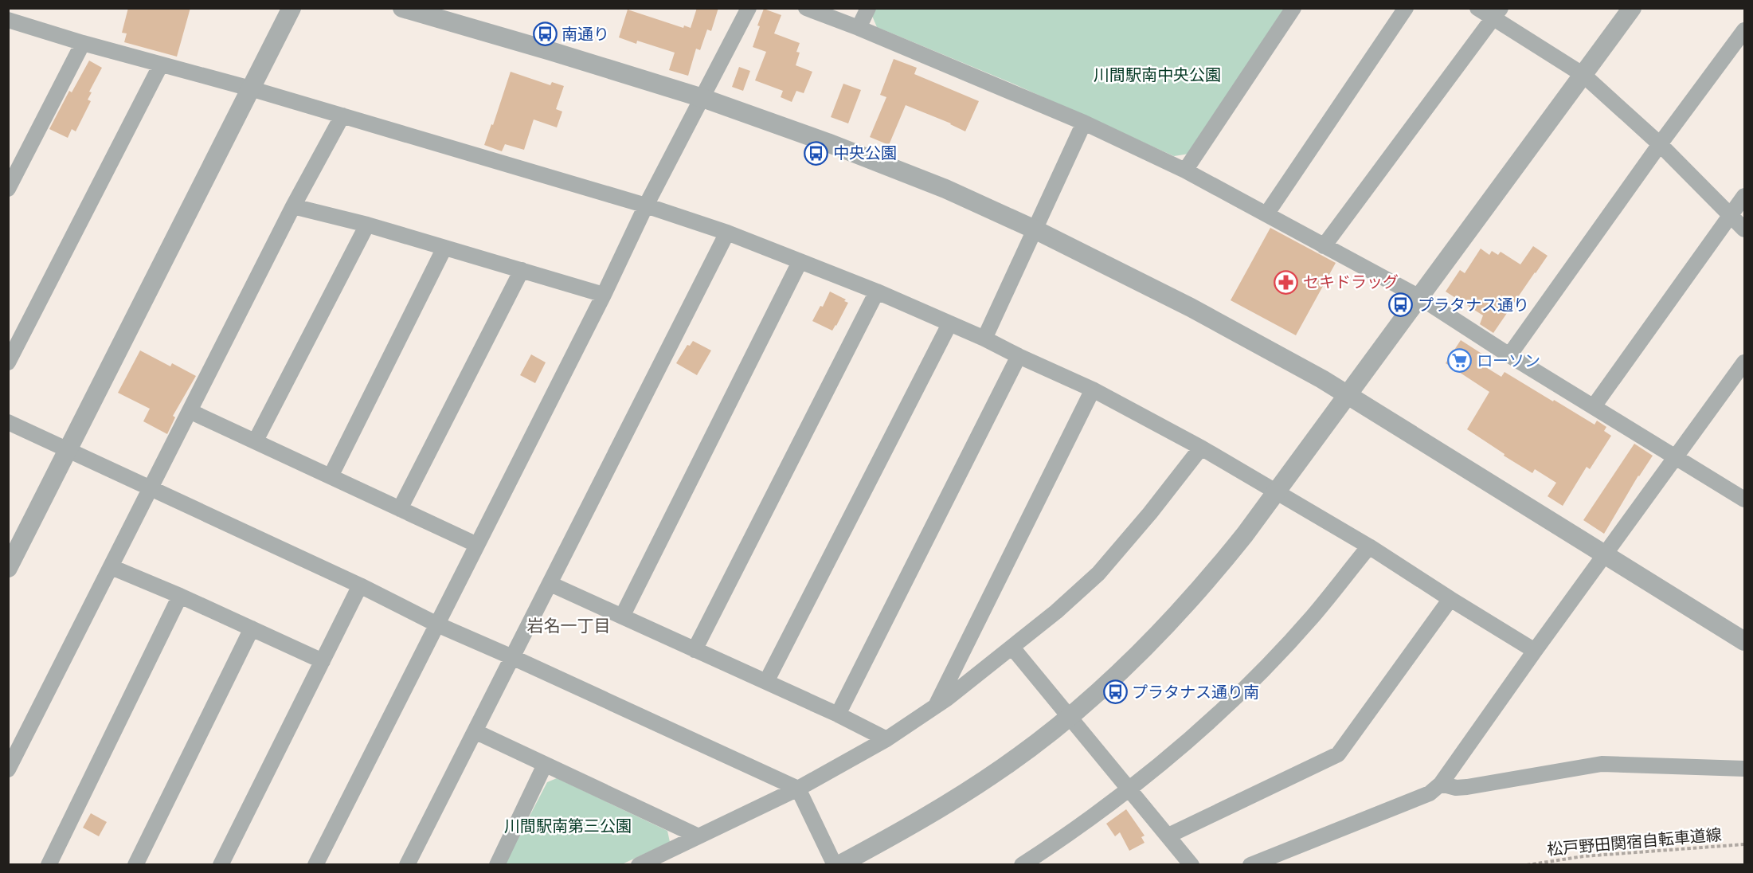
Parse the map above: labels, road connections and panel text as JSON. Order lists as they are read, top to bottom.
{
  "streets": {
    "path": ["松戸野田関宿自転車道線"]
  },
  "districts": ["岩名一丁目"],
  "parks": ["川間駅南中央公園", "川間駅南第三公園"],
  "places": {
    "bus stop": [
      "南通り",
      "中央公園",
      "プラタナス通り",
      "プラタナス通り南"
    ],
    "pharmacy": ["セキドラッグ"],
    "supermarket": ["ローソン"]
  }
}
